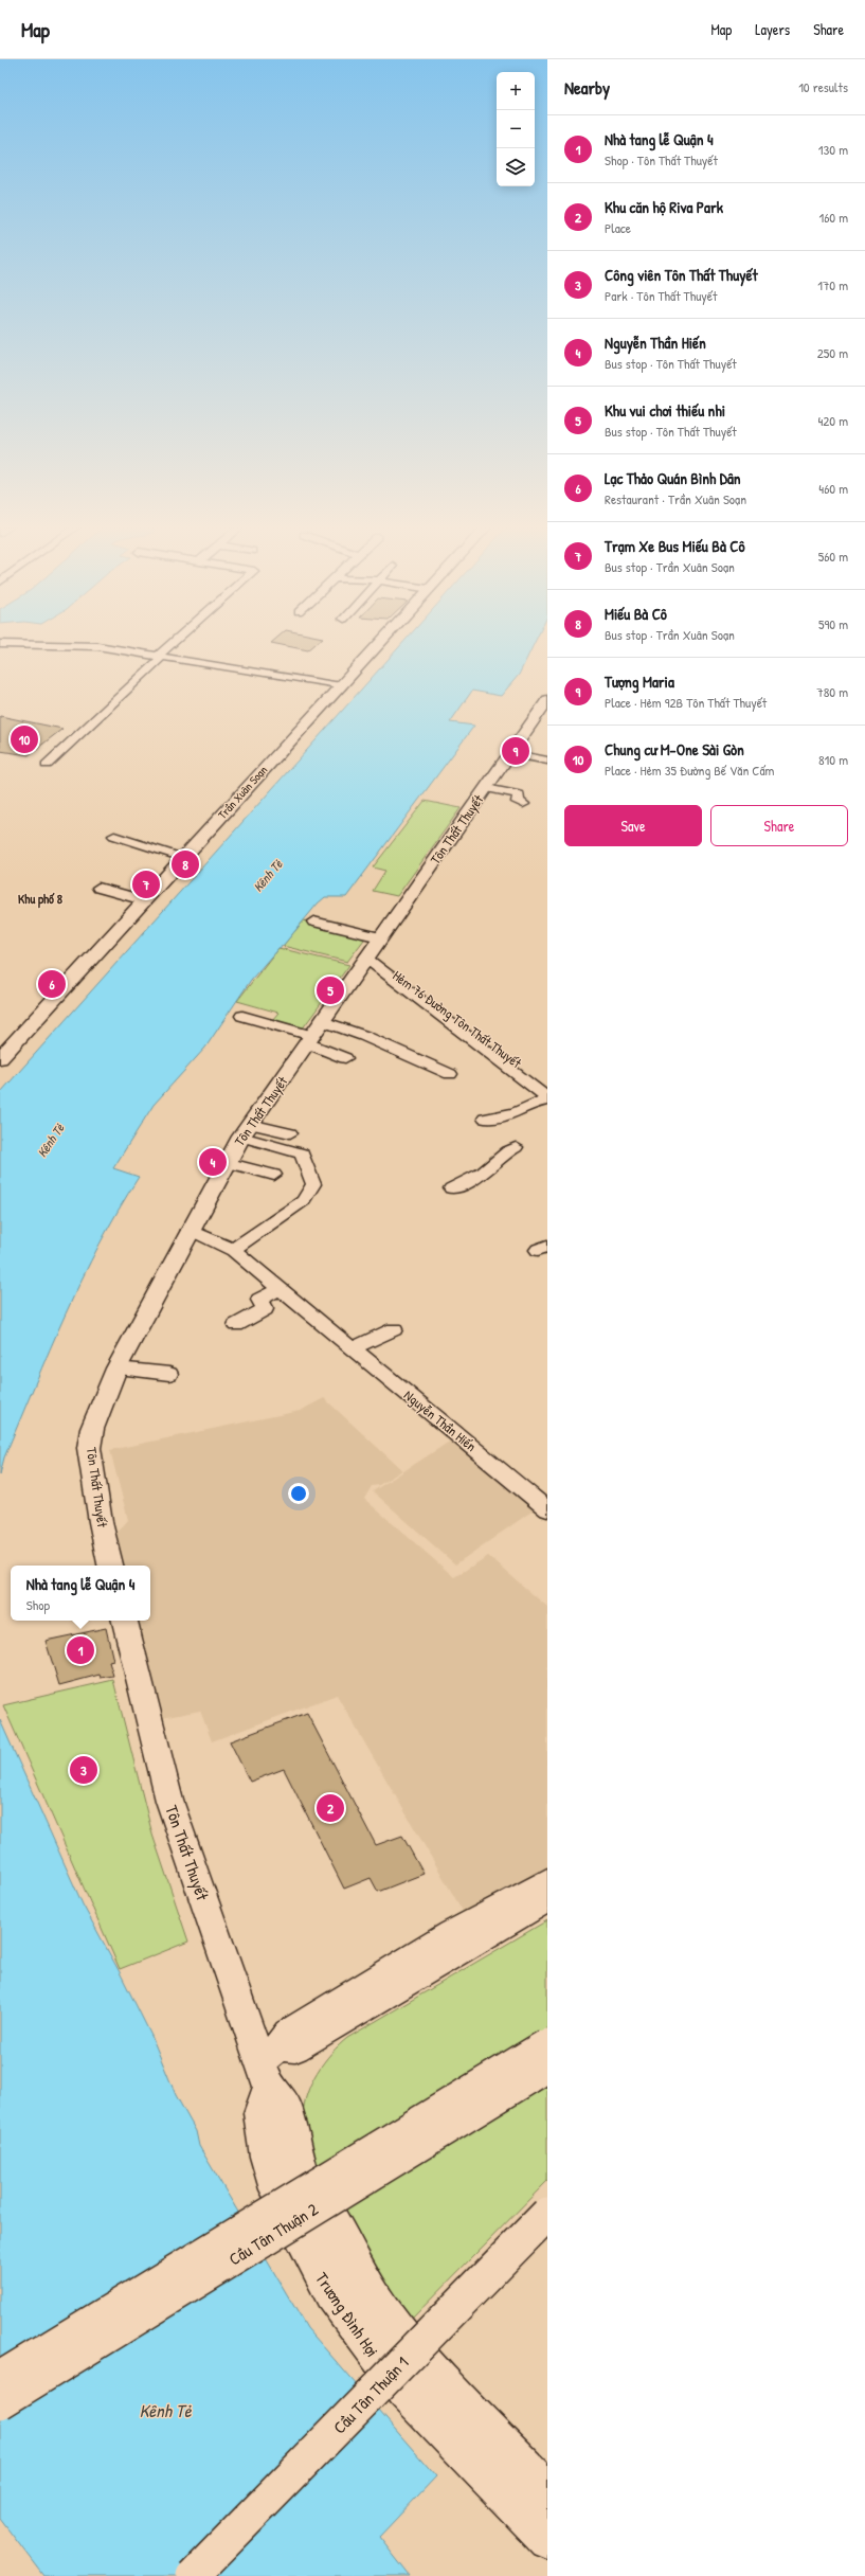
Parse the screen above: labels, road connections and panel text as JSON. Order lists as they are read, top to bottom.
{
  "streets": {
    "main road": [
      "Trần Xuân Soạn",
      "Tôn Thất Thuyết",
      "Cầu Tân Thuận 2",
      "Trương Đình Hợi",
      "Cầu Tân Thuận 1"
    ],
    "street": ["Hẻm 76 Đường Tôn Thất Thuyết", "Nguyễn Thần Hiến"]
  },
  "crossings": [
    ["Tôn Thất Thuyết", "Hẻm 76 Đường Tôn Thất Thuyết"],
    ["Tôn Thất Thuyết", "Nguyễn Thần Hiến"],
    ["Tôn Thất Thuyết", "Trương Đình Hợi"]
  ],
  "districts": ["Khu phố 8"],
  "water": ["Kênh Tẻ"],
  "page": {
    "header": "Map",
    "nav": ["Map", "Layers", "Share"],
    "heading": ["Nearby", "10 results"],
    "map_buttons": ["+", "−"],
    "list": [
      {
        "mark": "1",
        "name": "Nhà tang lễ Quận 4",
        "note": "Shop · Tôn Thất Thuyết",
        "value": "130 m"
      },
      {
        "mark": "2",
        "name": "Khu căn hộ Riva Park",
        "note": "Place",
        "value": "160 m"
      },
      {
        "mark": "3",
        "name": "Công viên Tôn Thất Thuyết",
        "note": "Park · Tôn Thất Thuyết",
        "value": "170 m"
      },
      {
        "mark": "4",
        "name": "Nguyễn Thần Hiến",
        "note": "Bus stop · Tôn Thất Thuyết",
        "value": "250 m"
      },
      {
        "mark": "5",
        "name": "Khu vui chơi thiếu nhi",
        "note": "Bus stop · Tôn Thất Thuyết",
        "value": "420 m"
      },
      {
        "mark": "6",
        "name": "Lạc Thảo Quán Bình Dân",
        "note": "Restaurant · Trần Xuân Soạn",
        "value": "460 m"
      },
      {
        "mark": "7",
        "name": "Trạm Xe Bus Miếu Bà Cô",
        "note": "Bus stop · Trần Xuân Soạn",
        "value": "560 m"
      },
      {
        "mark": "8",
        "name": "Miếu Bà Cô",
        "note": "Bus stop · Trần Xuân Soạn",
        "value": "590 m"
      },
      {
        "mark": "9",
        "name": "Tượng Maria",
        "note": "Place · Hẻm 92B Tôn Thất Thuyết",
        "value": "780 m"
      },
      {
        "mark": "10",
        "name": "Chung cư M-One Sài Gòn",
        "note": "Place · Hẻm 35 Đường Bế Văn Cấm",
        "value": "810 m"
      }
    ],
    "pins": [
      "10",
      "9",
      "8",
      "7",
      "6",
      "5",
      "4",
      "1",
      "3",
      "2"
    ],
    "buttons": ["Save", "Share"],
    "popup": ["Nhà tang lễ Quận 4", "Shop"]
  }
}
